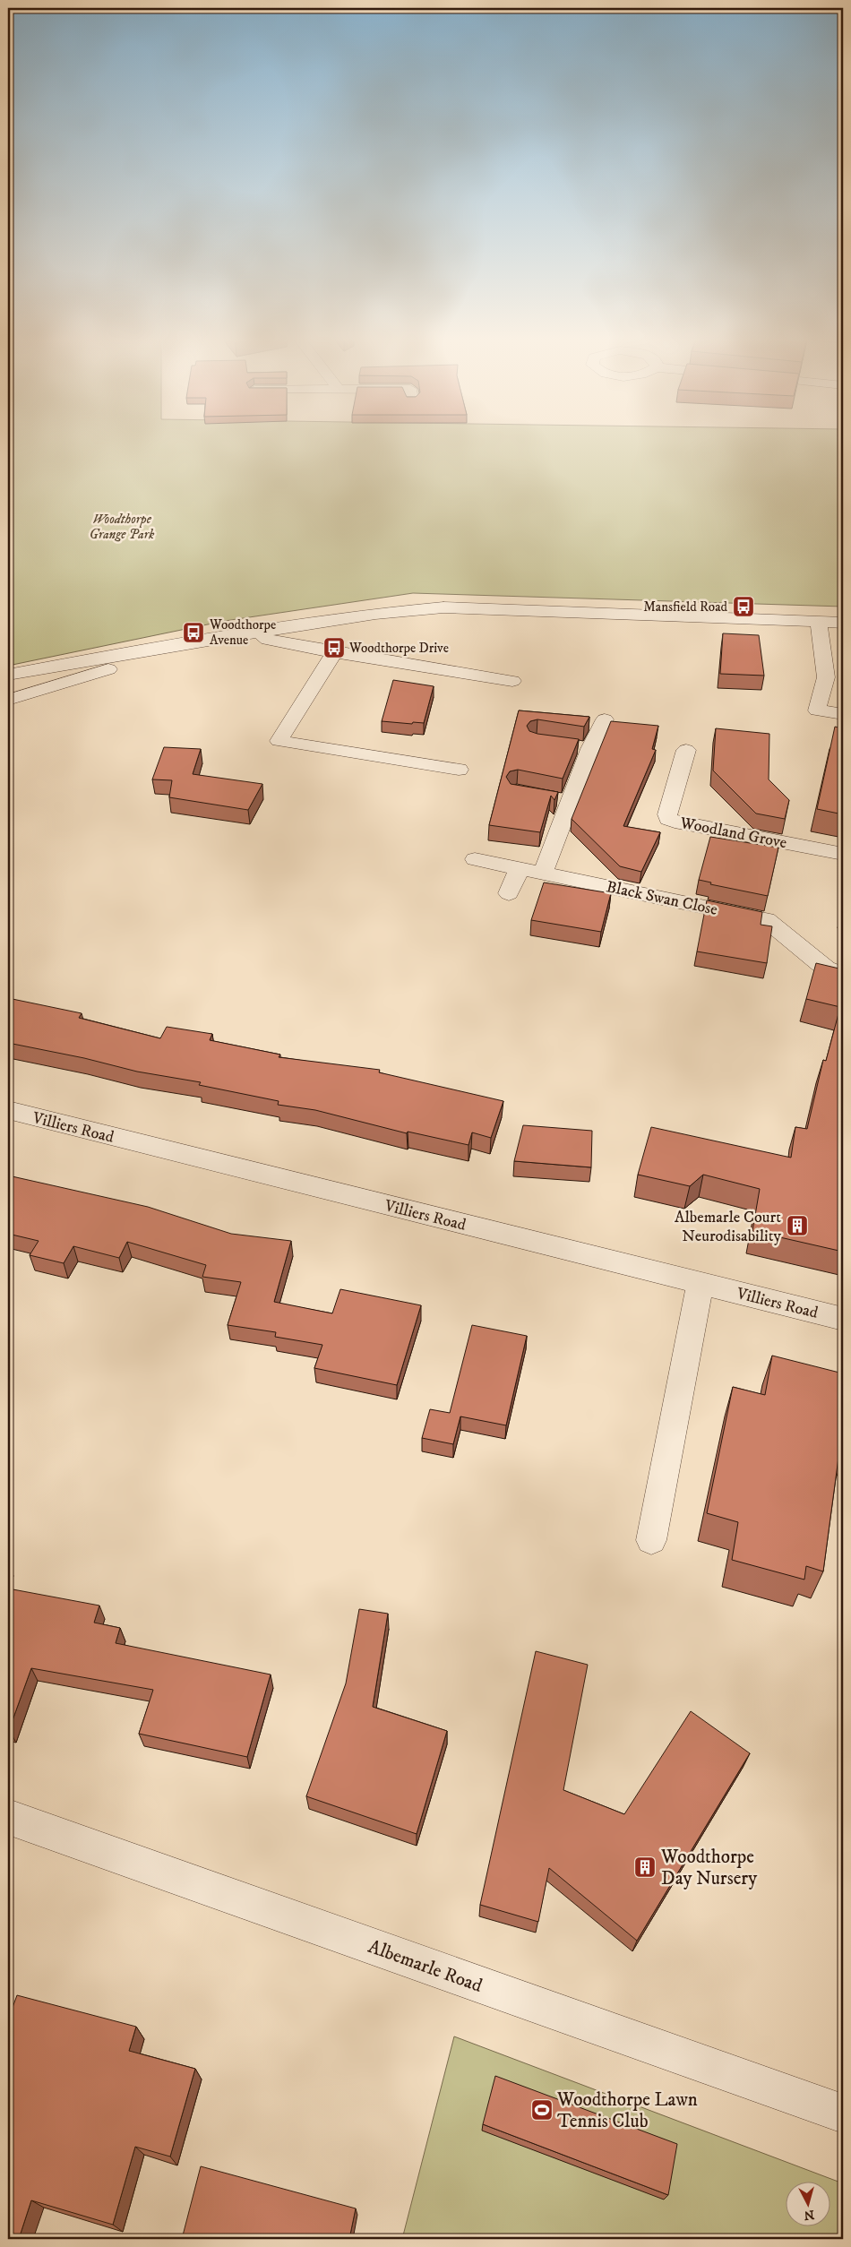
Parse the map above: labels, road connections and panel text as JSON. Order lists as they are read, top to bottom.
{
  "streets": {
    "street": [
      "Woodland Grove",
      "Black Swan Close",
      "Villiers Road",
      "Albemarle Road"
    ]
  },
  "parks": ["Woodthorpe Grange Park"],
  "places": {
    "bus stop": ["Mansfield Road", "Woodthorpe Avenue", "Woodthorpe Drive"],
    "building": ["Albemarle Court Neurodisability", "Woodthorpe Day Nursery"],
    "sports": ["Woodthorpe Lawn Tennis Club"]
  },
  "north": "bottom"
}
